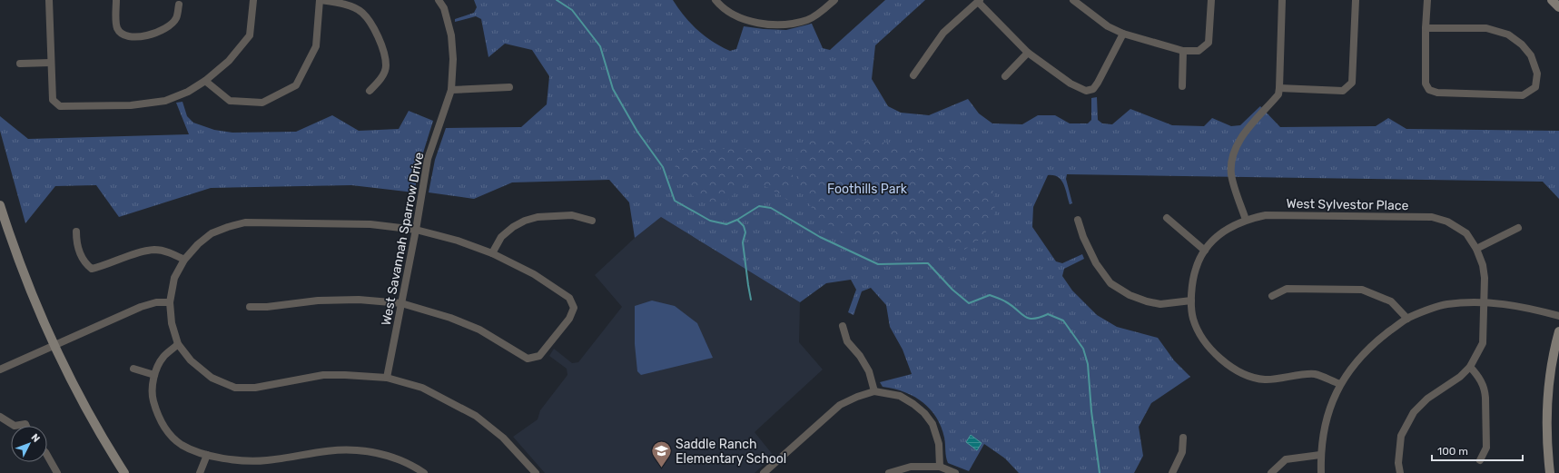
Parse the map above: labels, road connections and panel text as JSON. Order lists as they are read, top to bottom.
{
  "streets": {
    "street": ["West Sylvestor Place", "West Savannah Sparrow Drive"]
  },
  "parks": ["Foothills Park"],
  "places": {
    "school or university": ["Saddle Ranch Elementary School"]
  },
  "scale_bar": "100 m",
  "north": "top right"
}
